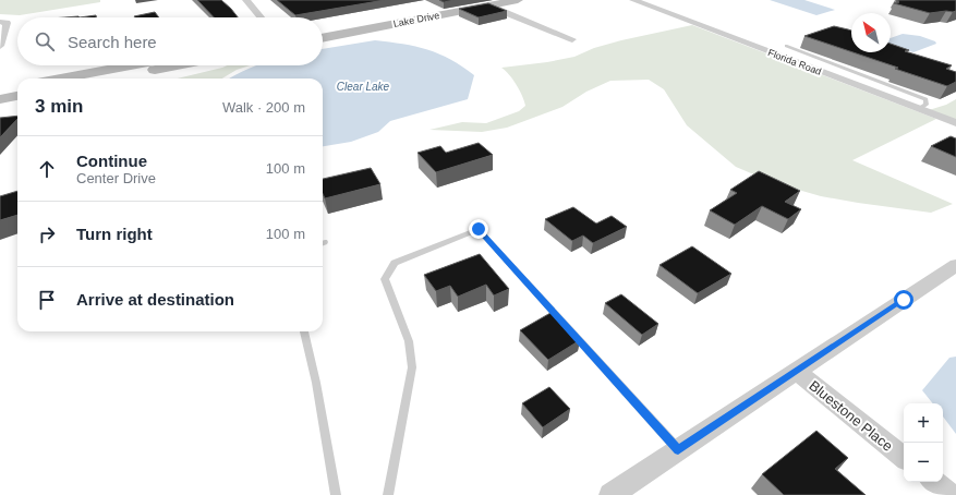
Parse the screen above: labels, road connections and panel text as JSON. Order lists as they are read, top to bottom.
{
  "streets": {
    "main road": ["Lake Drive"],
    "street": ["Florida Road", "Bluestone Place"]
  },
  "water": ["Clear Lake"],
  "north": "top left",
  "page": {
    "search": "Search here",
    "heading": ["3 min", "Walk · 200 m"],
    "list": [
      ["Continue", "Center Drive", "100 m"],
      ["Turn right", "100 m"],
      "Arrive at destination"
    ],
    "map_buttons": ["+", "−"]
  }
}
